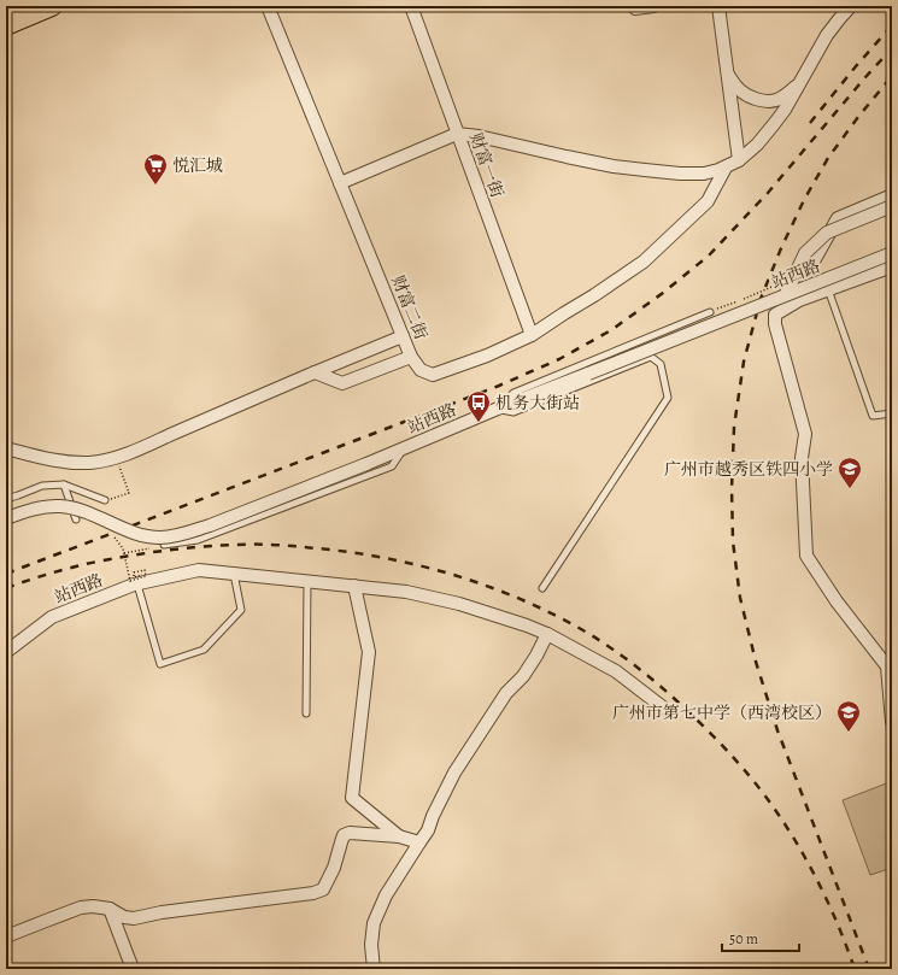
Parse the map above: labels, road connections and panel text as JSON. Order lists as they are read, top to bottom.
{
  "streets": {
    "street": ["财富一街", "站西路", "财富二街"]
  },
  "places": {
    "supermarket": ["悦汇城"],
    "bus stop": ["机务大街站"],
    "school or university": ["广州市越秀区铁四小学", "广州市第七中学（西湾校区）"]
  },
  "scale_bar": "50 m"
}
